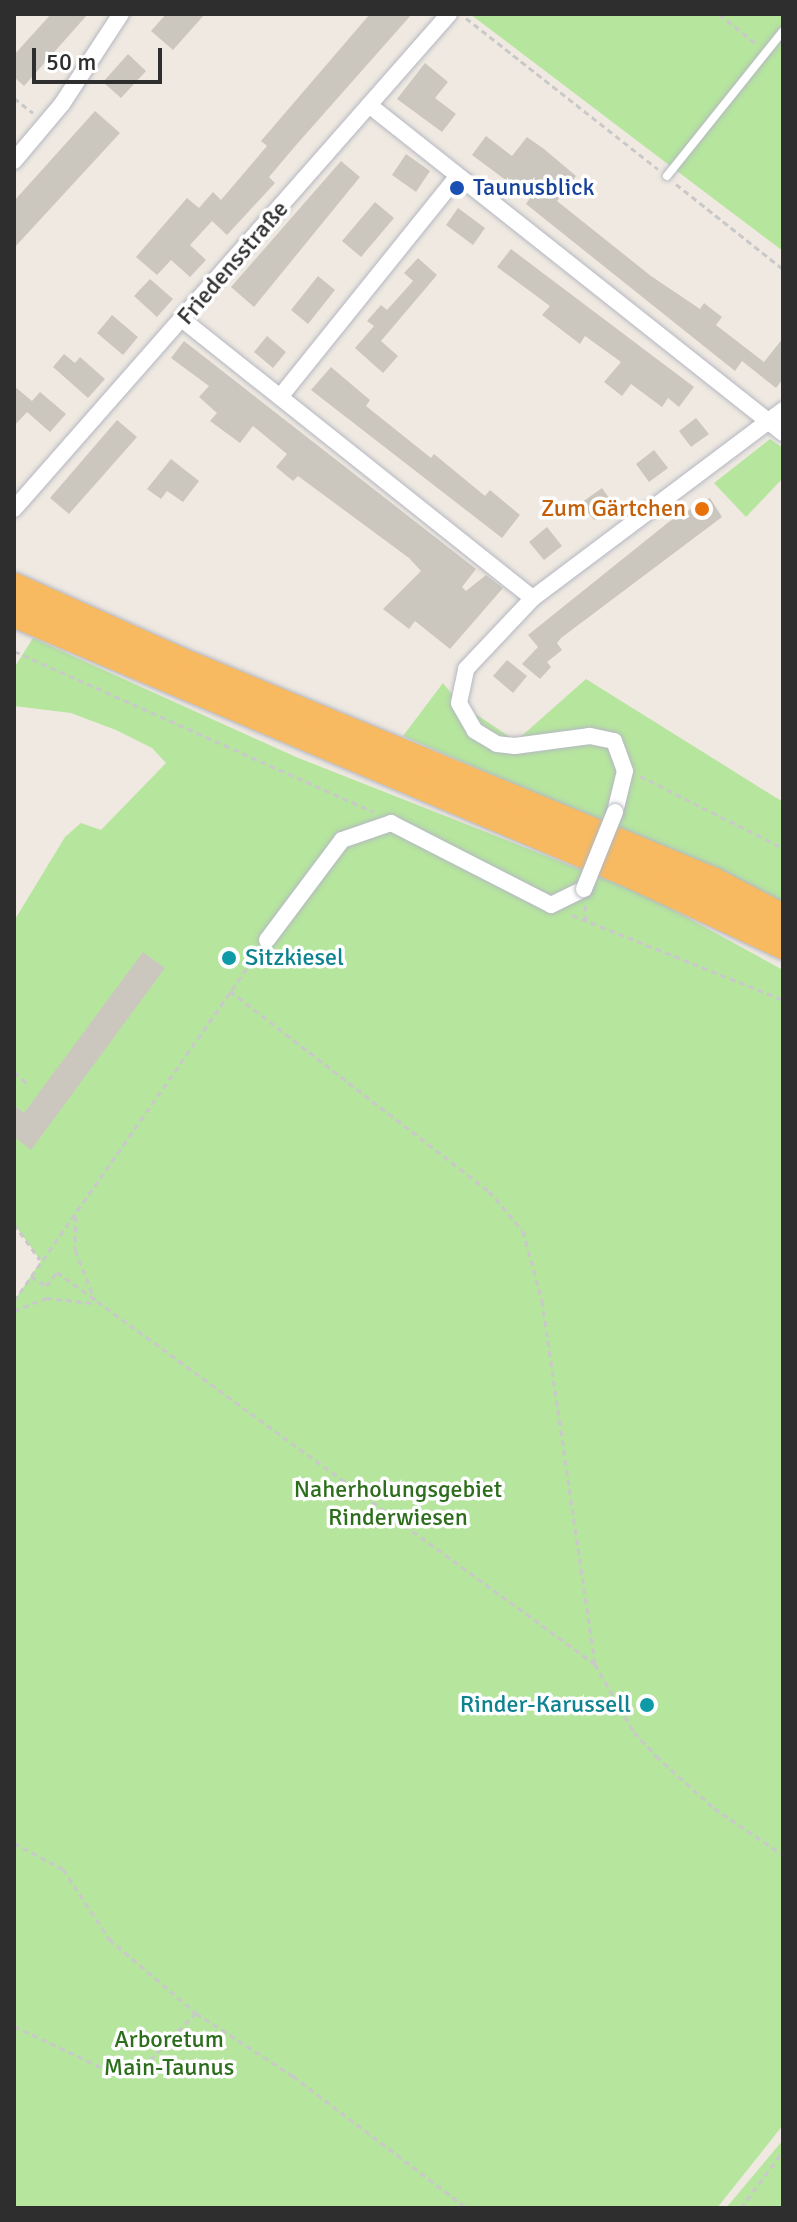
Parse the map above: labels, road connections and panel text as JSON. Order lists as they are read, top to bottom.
{
  "streets": {
    "street": ["Friedensstraße"]
  },
  "parks": ["Naherholungsgebiet Rinderwiesen", "Arboretum Main-Taunus"],
  "places": [
    "Taunusblick",
    "Zum Gärtchen",
    "Sitzkiesel",
    "Rinder-Karussell"
  ],
  "scale_bar": "50 m"
}
